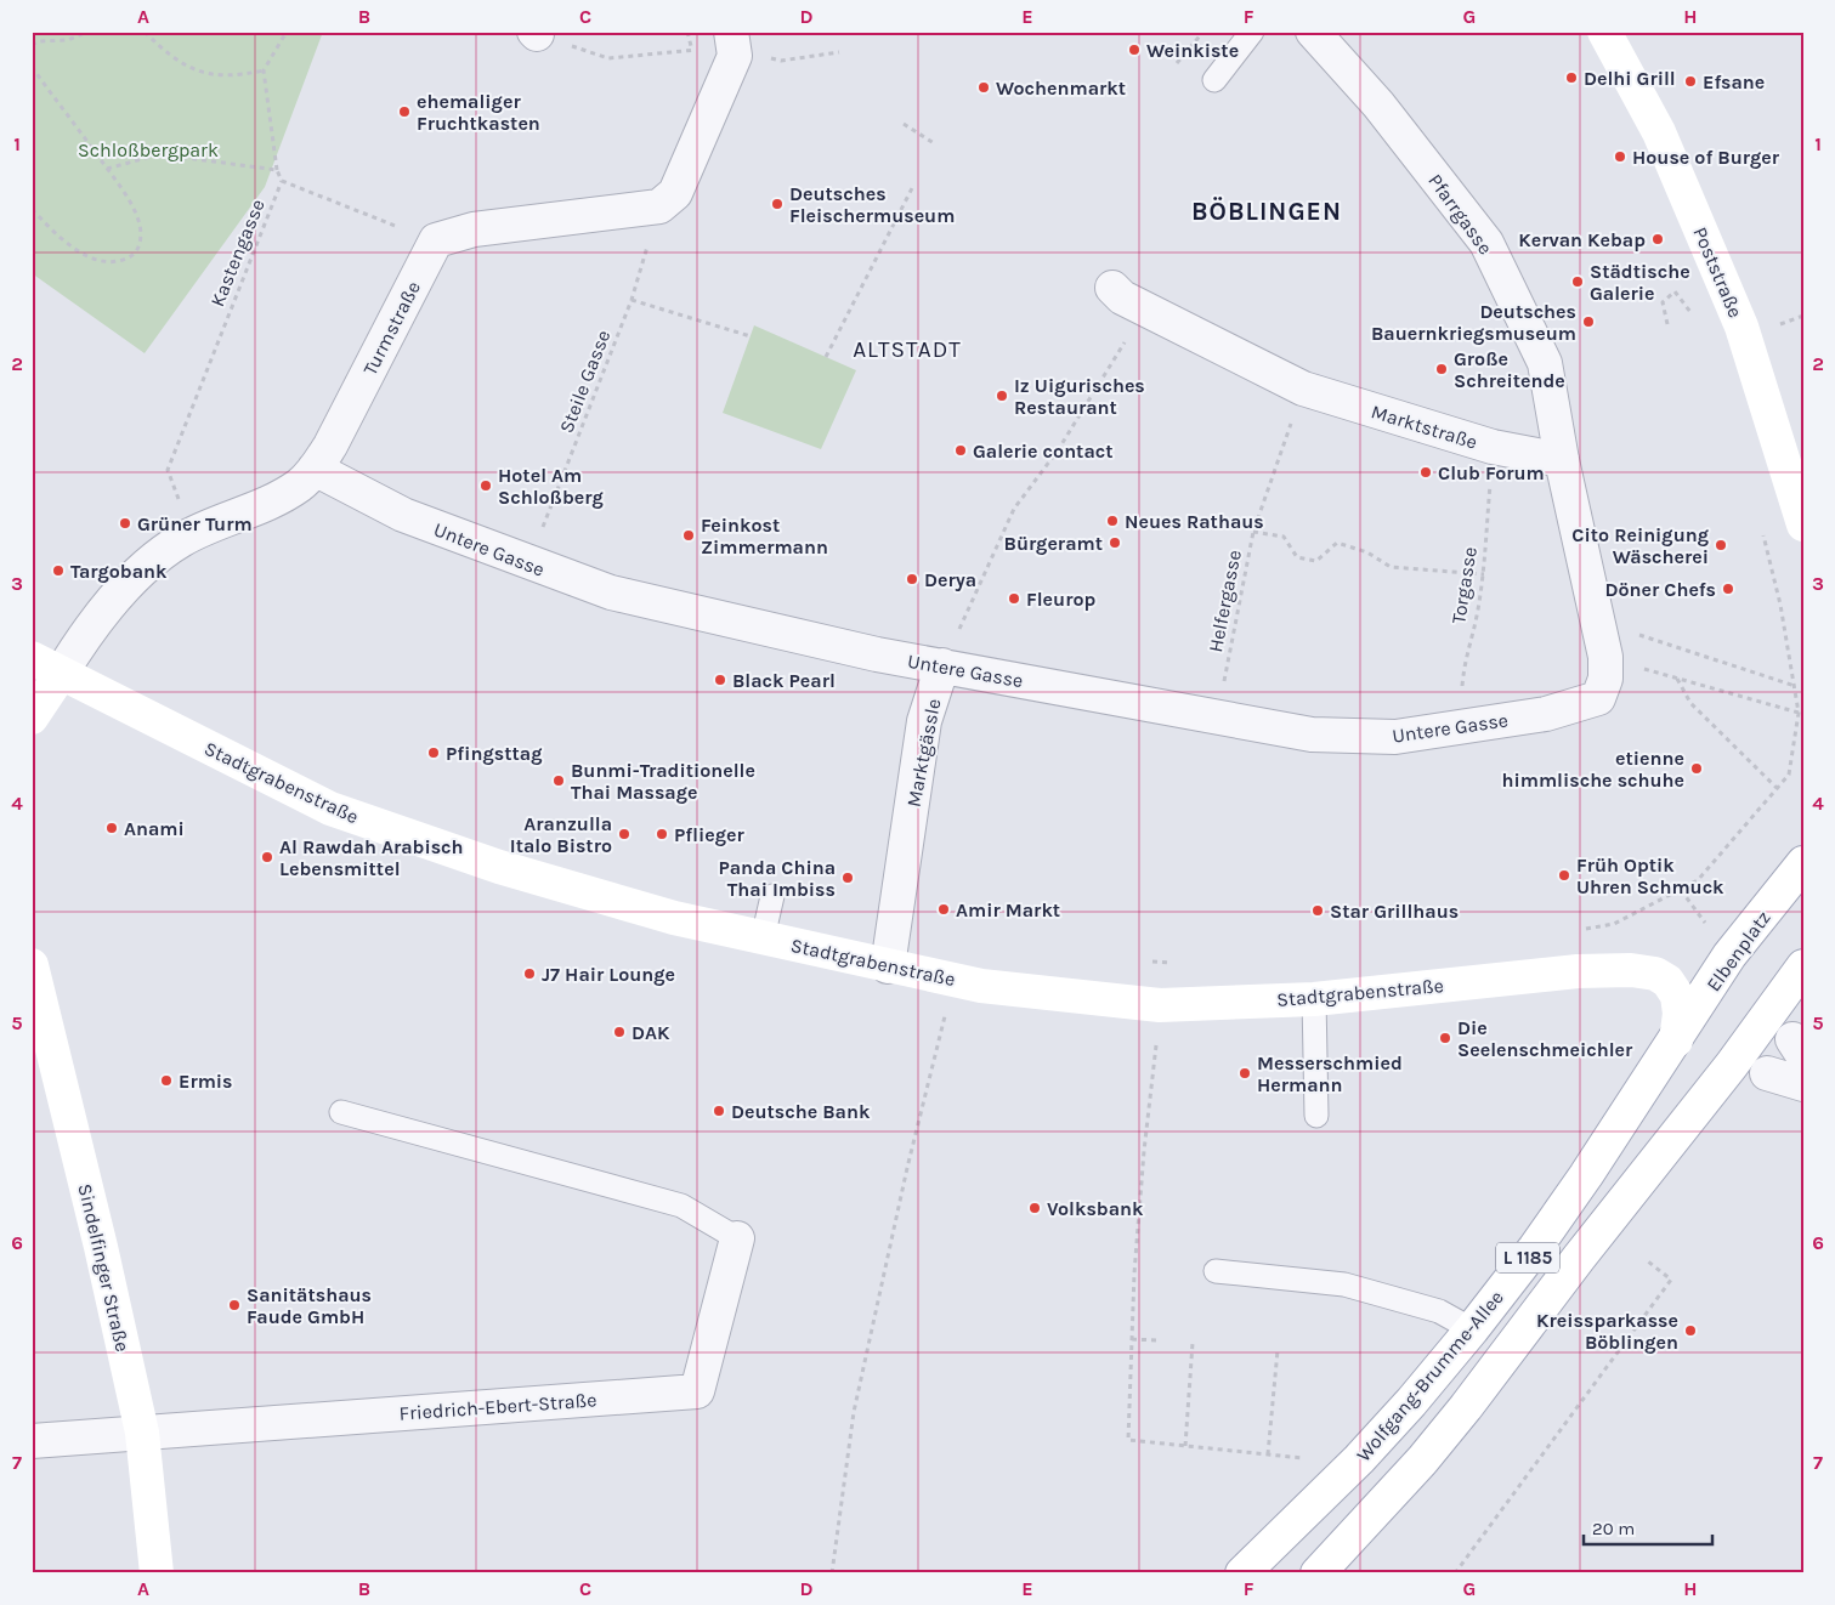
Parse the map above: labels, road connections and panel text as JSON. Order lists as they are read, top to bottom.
{
  "streets": {
    "main road": [
      "Poststraße",
      "Stadtgrabenstraße",
      "Elbenplatz",
      "L 1185",
      "Sindelfinger Straße",
      "Wolfgang-Brumme-Allee"
    ],
    "street": [
      "Pfarrgasse",
      "Turmstraße",
      "Marktstraße",
      "Untere Gasse",
      "Marktgässle",
      "Friedrich-Ebert-Straße"
    ],
    "path": [
      "Kastengasse",
      "Steile Gasse",
      "Torgasse",
      "Helfergasse"
    ]
  },
  "crossings": [
    ["Pfarrgasse", "Marktstraße"],
    ["Kastengasse", "Turmstraße"],
    ["Turmstraße", "Untere Gasse"],
    ["Turmstraße", "Stadtgrabenstraße"],
    ["Steile Gasse", "Untere Gasse"],
    ["Marktstraße", "Torgasse"],
    ["Marktstraße", "Helfergasse"],
    ["Untere Gasse", "Torgasse"],
    ["Untere Gasse", "Helfergasse"],
    ["Untere Gasse", "Marktgässle"],
    ["Marktgässle", "Stadtgrabenstraße"],
    ["Stadtgrabenstraße", "Elbenplatz"],
    ["Stadtgrabenstraße", "Wolfgang-Brumme-Allee"],
    ["Elbenplatz", "Wolfgang-Brumme-Allee"],
    ["Sindelfinger Straße", "Friedrich-Ebert-Straße"]
  ],
  "districts": ["BÖBLINGEN", "ALTSTADT"],
  "parks": ["Schloßbergpark"],
  "places": [
    "Weinkiste",
    "Delhi Grill",
    "Efsane",
    "Wochenmarkt",
    "ehemaliger Fruchtkasten",
    "House of Burger",
    "Deutsches Fleischermuseum",
    "Kervan Kebap",
    "Städtische Galerie",
    "Deutsches Bauernkriegsmuseum",
    "Große Schreitende",
    "Iz Uigurisches Restaurant",
    "Galerie contact",
    "Club Forum",
    "Hotel Am Schloßberg",
    "Neues Rathaus",
    "Grüner Turm",
    "Feinkost Zimmermann",
    "Bürgeramt",
    "Cito Reinigung Wäscherei",
    "Targobank",
    "Derya",
    "Döner Chefs",
    "Fleurop",
    "Black Pearl",
    "Pfingsttag",
    "etienne himmlische schuhe",
    "Bunmi-Traditionelle Thai Massage",
    "Anami",
    "Aranzulla Italo Bistro",
    "Pflieger",
    "Al Rawdah Arabisch Lebensmittel",
    "Früh Optik Uhren Schmuck",
    "Panda China Thai Imbiss",
    "Amir Markt",
    "Star Grillhaus",
    "J7 Hair Lounge",
    "DAK",
    "Die Seelenschmeichler",
    "Messerschmied Hermann",
    "Ermis",
    "Deutsche Bank",
    "Volksbank",
    "Sanitätshaus Faude GmbH",
    "Kreissparkasse Böblingen"
  ],
  "scale_bar": "20 m",
  "grid": {
    "columns": [
      "A",
      "B",
      "C",
      "D",
      "E",
      "F",
      "G",
      "H"
    ],
    "rows": [
      "1",
      "2",
      "3",
      "4",
      "5",
      "6",
      "7"
    ]
  }
}
